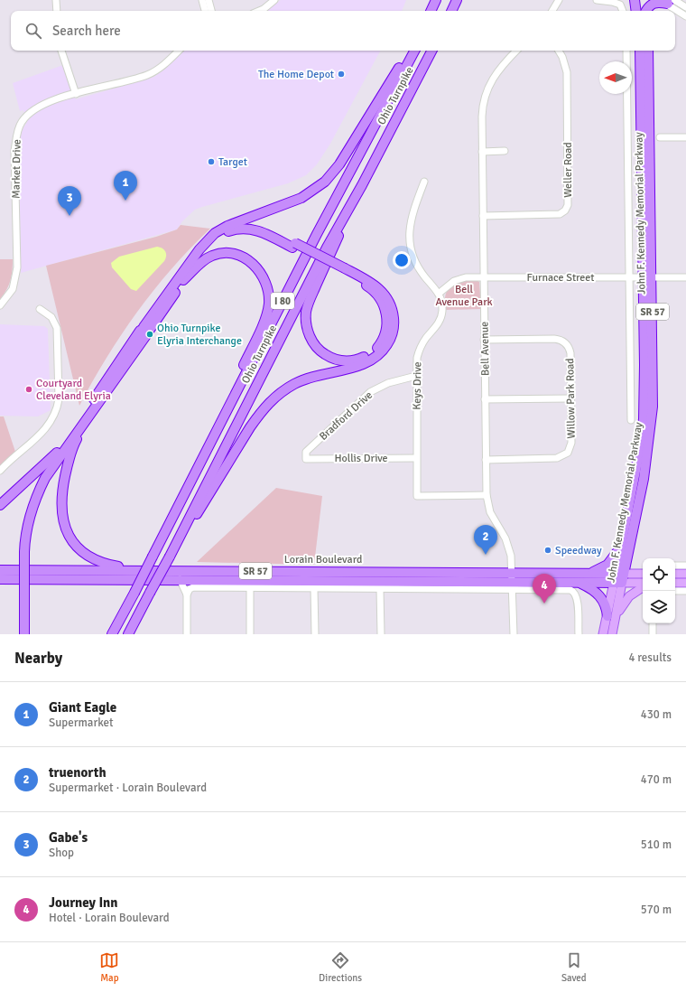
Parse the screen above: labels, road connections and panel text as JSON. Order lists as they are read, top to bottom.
{
  "streets": {
    "highway": [
      "Ohio Turnpike",
      "John F. Kennedy Memorial Parkway",
      "I 80",
      "SR 57",
      "Lorain Boulevard"
    ],
    "street": [
      "Market Drive",
      "Weller Road",
      "Furnace Street",
      "Bell Avenue",
      "Keys Drive",
      "Willow Park Road",
      "Bradford Drive",
      "Hollis Drive"
    ]
  },
  "crossings": [
    ["Weller Road", "Bell Avenue"],
    ["John F. Kennedy Memorial Parkway", "Furnace Street"],
    ["John F. Kennedy Memorial Parkway", "SR 57"],
    ["John F. Kennedy Memorial Parkway", "Lorain Boulevard"],
    ["Furnace Street", "Bell Avenue"],
    ["Furnace Street", "Keys Drive"],
    ["SR 57", "Lorain Boulevard"],
    ["Bell Avenue", "Keys Drive"],
    ["Bell Avenue", "Willow Park Road"],
    ["Bell Avenue", "Lorain Boulevard"],
    ["Keys Drive", "Bradford Drive"],
    ["Keys Drive", "Hollis Drive"],
    ["Bradford Drive", "Hollis Drive"]
  ],
  "parks": ["Bell Avenue Park"],
  "places": [
    "The Home Depot",
    "Target",
    "Ohio Turnpike Elyria Interchange",
    "Courtyard Cleveland Elyria",
    "Speedway"
  ],
  "north": "left",
  "page": {
    "search": "Search here",
    "pins": [
      "1",
      "3",
      "2",
      "4"
    ],
    "heading": ["Nearby", "4 results"],
    "list": [
      {
        "mark": "1",
        "name": "Giant Eagle",
        "note": "Supermarket",
        "value": "430 m"
      },
      {
        "mark": "2",
        "name": "truenorth",
        "note": "Supermarket · Lorain Boulevard",
        "value": "470 m"
      },
      {
        "mark": "3",
        "name": "Gabe's",
        "note": "Shop",
        "value": "510 m"
      },
      {
        "mark": "4",
        "name": "Journey Inn",
        "note": "Hotel · Lorain Boulevard",
        "value": "570 m"
      }
    ],
    "nav": ["Map", "Directions", "Saved"]
  }
}
